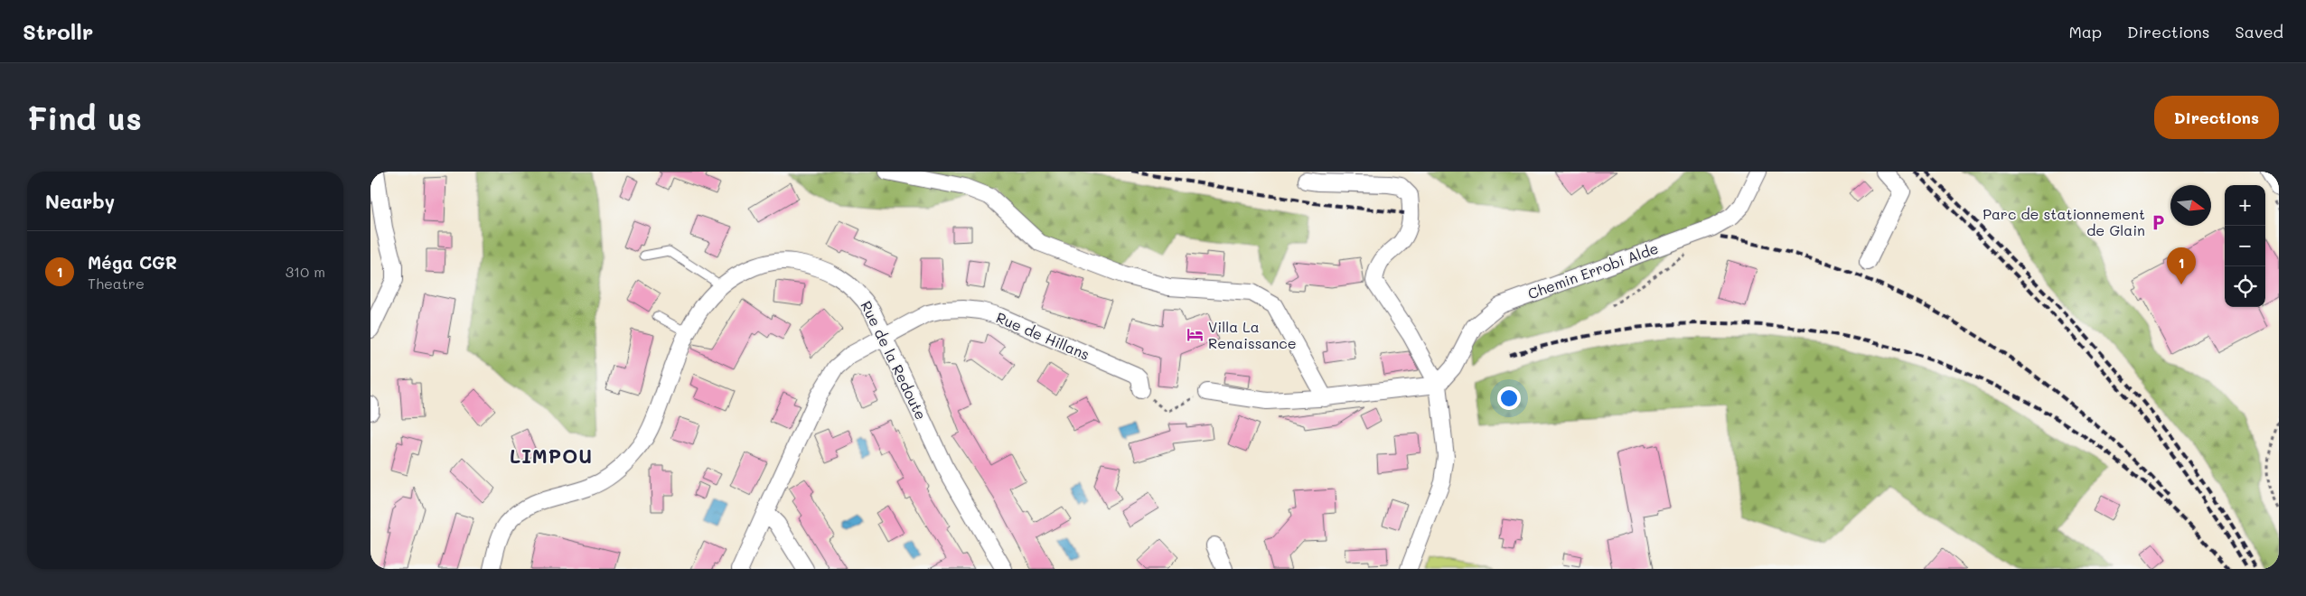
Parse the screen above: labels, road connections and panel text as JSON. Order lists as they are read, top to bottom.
{
  "streets": {
    "street": ["Chemin Errobi Alde", "Rue de Hillans", "Rue de la Redoute"]
  },
  "crossings": [
    ["Rue de Hillans", "Rue de la Redoute"]
  ],
  "districts": ["LIMPOU"],
  "places": {
    "parking": ["Parc de stationnement de Glain"],
    "hotel": ["Villa La Renaissance"]
  },
  "north": "right",
  "page": {
    "header": "Strollr",
    "nav": ["Map", "Directions", "Saved"],
    "buttons": "Directions",
    "title": "Find us",
    "heading": "Nearby",
    "map_buttons": ["+", "−"],
    "list": [
      {
        "mark": "1",
        "name": "Méga CGR",
        "note": "Theatre",
        "value": "310 m"
      }
    ],
    "pins": "1"
  }
}
